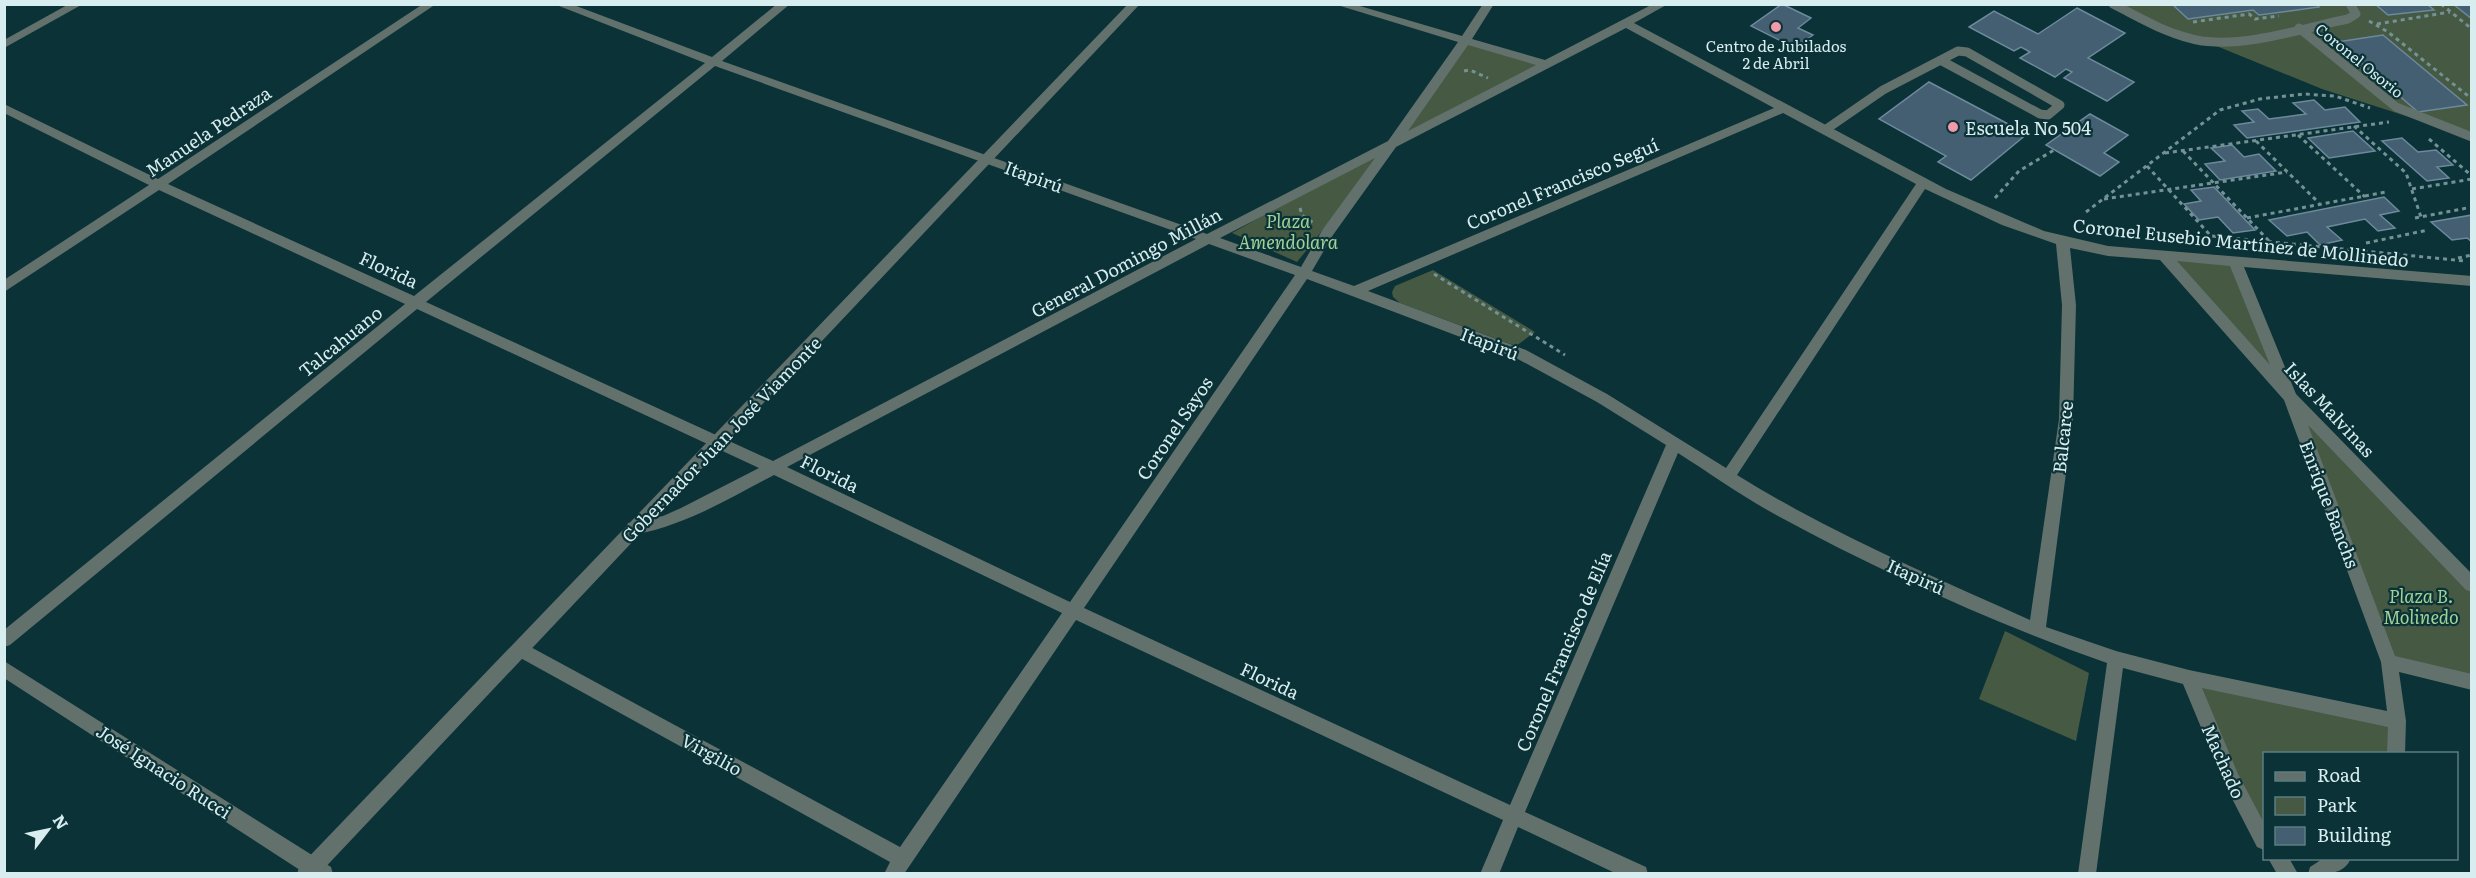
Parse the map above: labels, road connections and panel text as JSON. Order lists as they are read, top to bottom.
{
  "streets": {
    "street": [
      "Manuela Pedraza",
      "Itapirú",
      "Coronel Francisco Seguí",
      "Coronel Eusebio Martínez de Mollinedo",
      "General Domingo Millán",
      "Florida",
      "Talcahuano",
      "Islas Malvinas",
      "Coronel Sayos",
      "Balcarce",
      "Gobernador Juan José Viamonte",
      "Enrique Banchs",
      "Coronel Francisco de Elía",
      "Virgilio",
      "Machado",
      "José Ignacio Rucci"
    ],
    "lane": ["Coronel Osorio"]
  },
  "crossings": [
    ["Manuela Pedraza", "Florida"],
    ["Itapirú", "Coronel Francisco Seguí"],
    ["Itapirú", "General Domingo Millán"],
    ["Itapirú", "Talcahuano"],
    ["Itapirú", "Coronel Sayos"],
    ["Itapirú", "Balcarce"],
    ["Itapirú", "Gobernador Juan José Viamonte"],
    ["Itapirú", "Enrique Banchs"],
    ["Itapirú", "Coronel Francisco de Elía"],
    ["Itapirú", "Machado"],
    ["Coronel Francisco Seguí", "Coronel Eusebio Martínez de Mollinedo"],
    ["Coronel Eusebio Martínez de Mollinedo", "General Domingo Millán"],
    ["Coronel Eusebio Martínez de Mollinedo", "Islas Malvinas"],
    ["Coronel Eusebio Martínez de Mollinedo", "Balcarce"],
    ["Coronel Eusebio Martínez de Mollinedo", "Enrique Banchs"],
    ["General Domingo Millán", "Florida"],
    ["General Domingo Millán", "Coronel Sayos"],
    ["General Domingo Millán", "Gobernador Juan José Viamonte"],
    ["Florida", "Talcahuano"],
    ["Florida", "Coronel Sayos"],
    ["Florida", "Gobernador Juan José Viamonte"],
    ["Florida", "Coronel Francisco de Elía"],
    ["Islas Malvinas", "Enrique Banchs"],
    ["Coronel Sayos", "Virgilio"],
    ["Gobernador Juan José Viamonte", "Virgilio"],
    ["Gobernador Juan José Viamonte", "José Ignacio Rucci"]
  ],
  "parks": ["Plaza Amendolara", "Plaza B. Molinedo"],
  "places": ["Centro de Jubilados 2 de Abril", "Escuela No 504"],
  "legend": ["Road", "Park", "Building"],
  "north": "top right"
}
